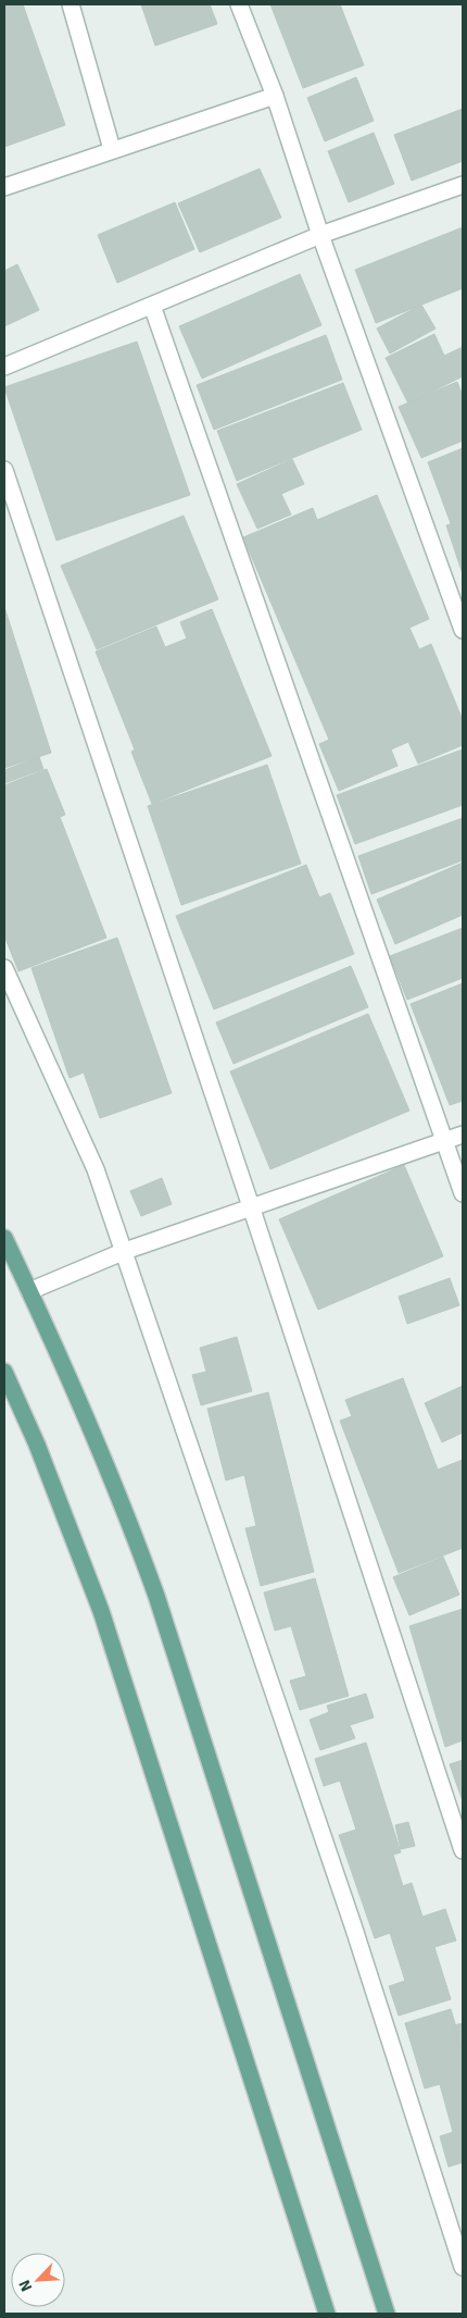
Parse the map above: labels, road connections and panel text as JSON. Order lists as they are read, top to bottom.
{
  "north": "bottom left"
}
